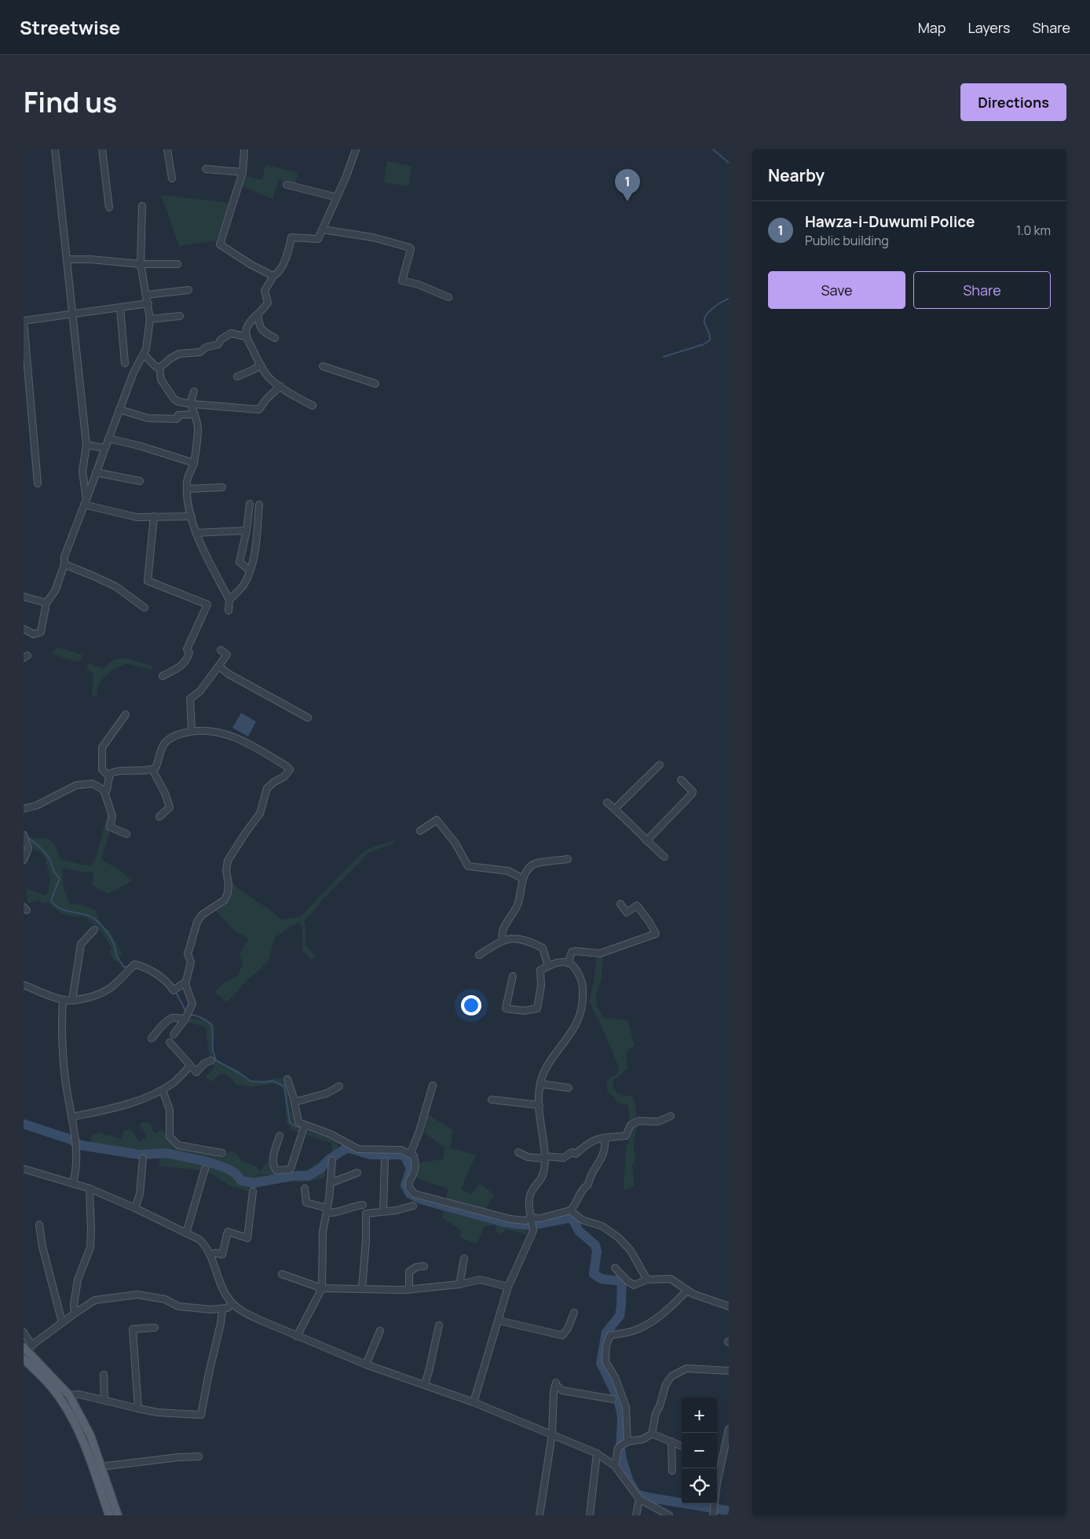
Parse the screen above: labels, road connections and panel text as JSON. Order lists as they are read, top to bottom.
{
  "page": {
    "header": "Streetwise",
    "nav": ["Map", "Layers", "Share"],
    "title": "Find us",
    "buttons": [
      "Directions",
      ["Save", "Share"]
    ],
    "heading": "Nearby",
    "pins": "1",
    "list": [
      {
        "mark": "1",
        "name": "Hawza-i-Duwumi Police",
        "note": "Public building",
        "value": "1.0 km"
      }
    ],
    "map_buttons": ["+", "−"]
  }
}
